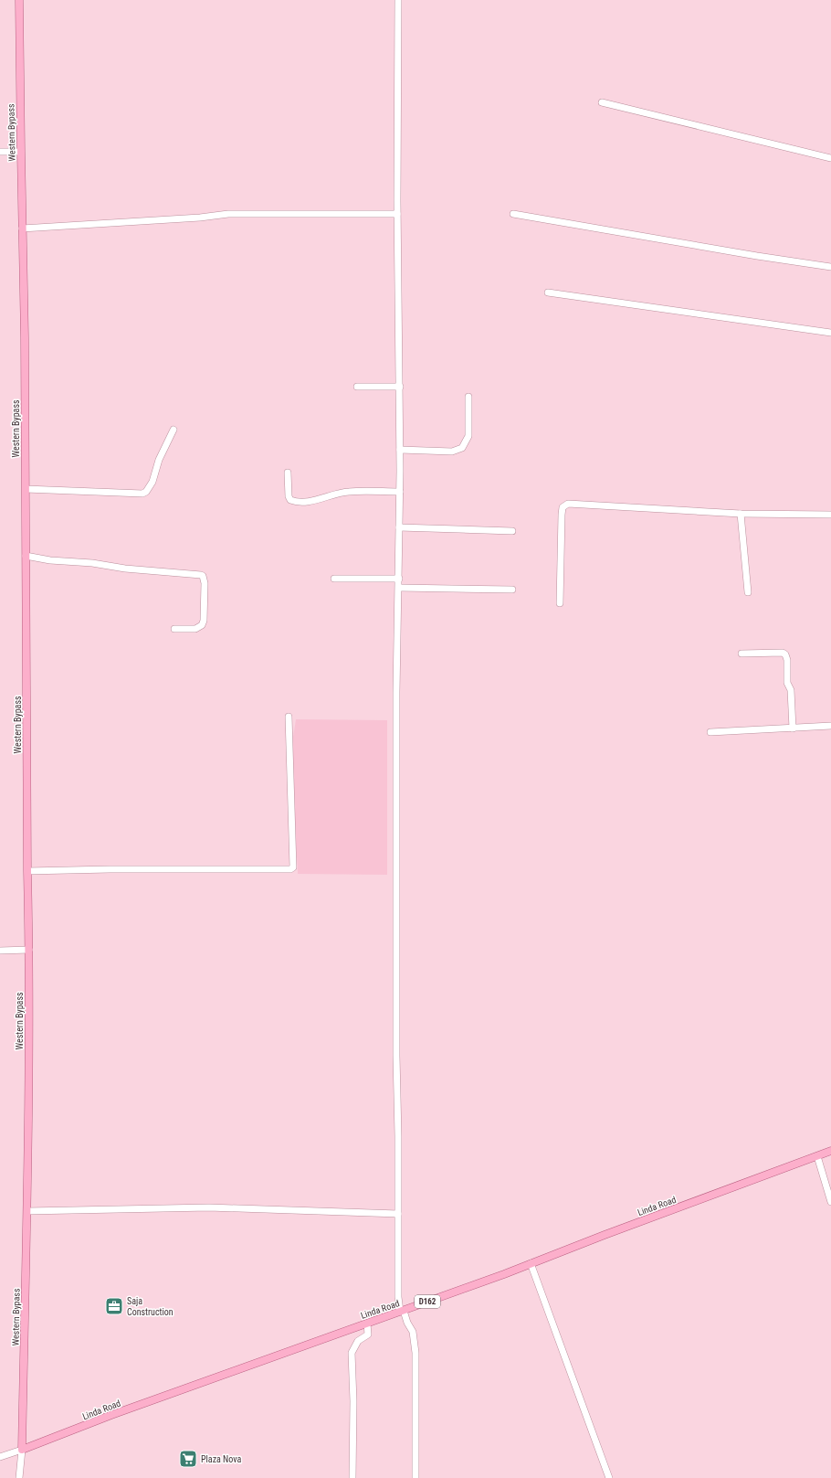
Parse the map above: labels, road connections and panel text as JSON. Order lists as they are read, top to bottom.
{
  "streets": {
    "main road": ["Western Bypass", "Linda Road", "D162"]
  },
  "crossings": [
    ["Western Bypass", "Linda Road"],
    ["Western Bypass", "D162"],
    ["Linda Road", "D162"]
  ],
  "places": {
    "office": ["Saja Construction"],
    "supermarket": ["Plaza Nova"]
  }
}
